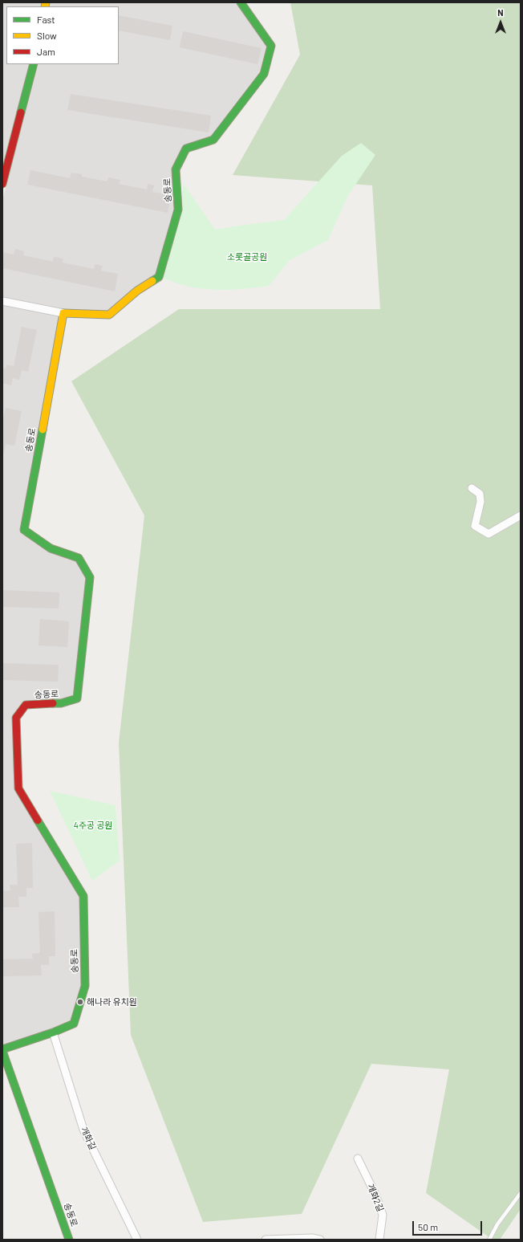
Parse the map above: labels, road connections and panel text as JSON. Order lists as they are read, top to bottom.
{
  "streets": {
    "street": ["송동로", "개화길", "개화2길"]
  },
  "crossings": [
    ["송동로", "개화길"]
  ],
  "parks": ["소롯골공원", "4주공 공원"],
  "places": ["해나라 유치원"],
  "legend": ["Fast", "Slow", "Jam"],
  "scale_bar": "50 m",
  "north": "top"
}
